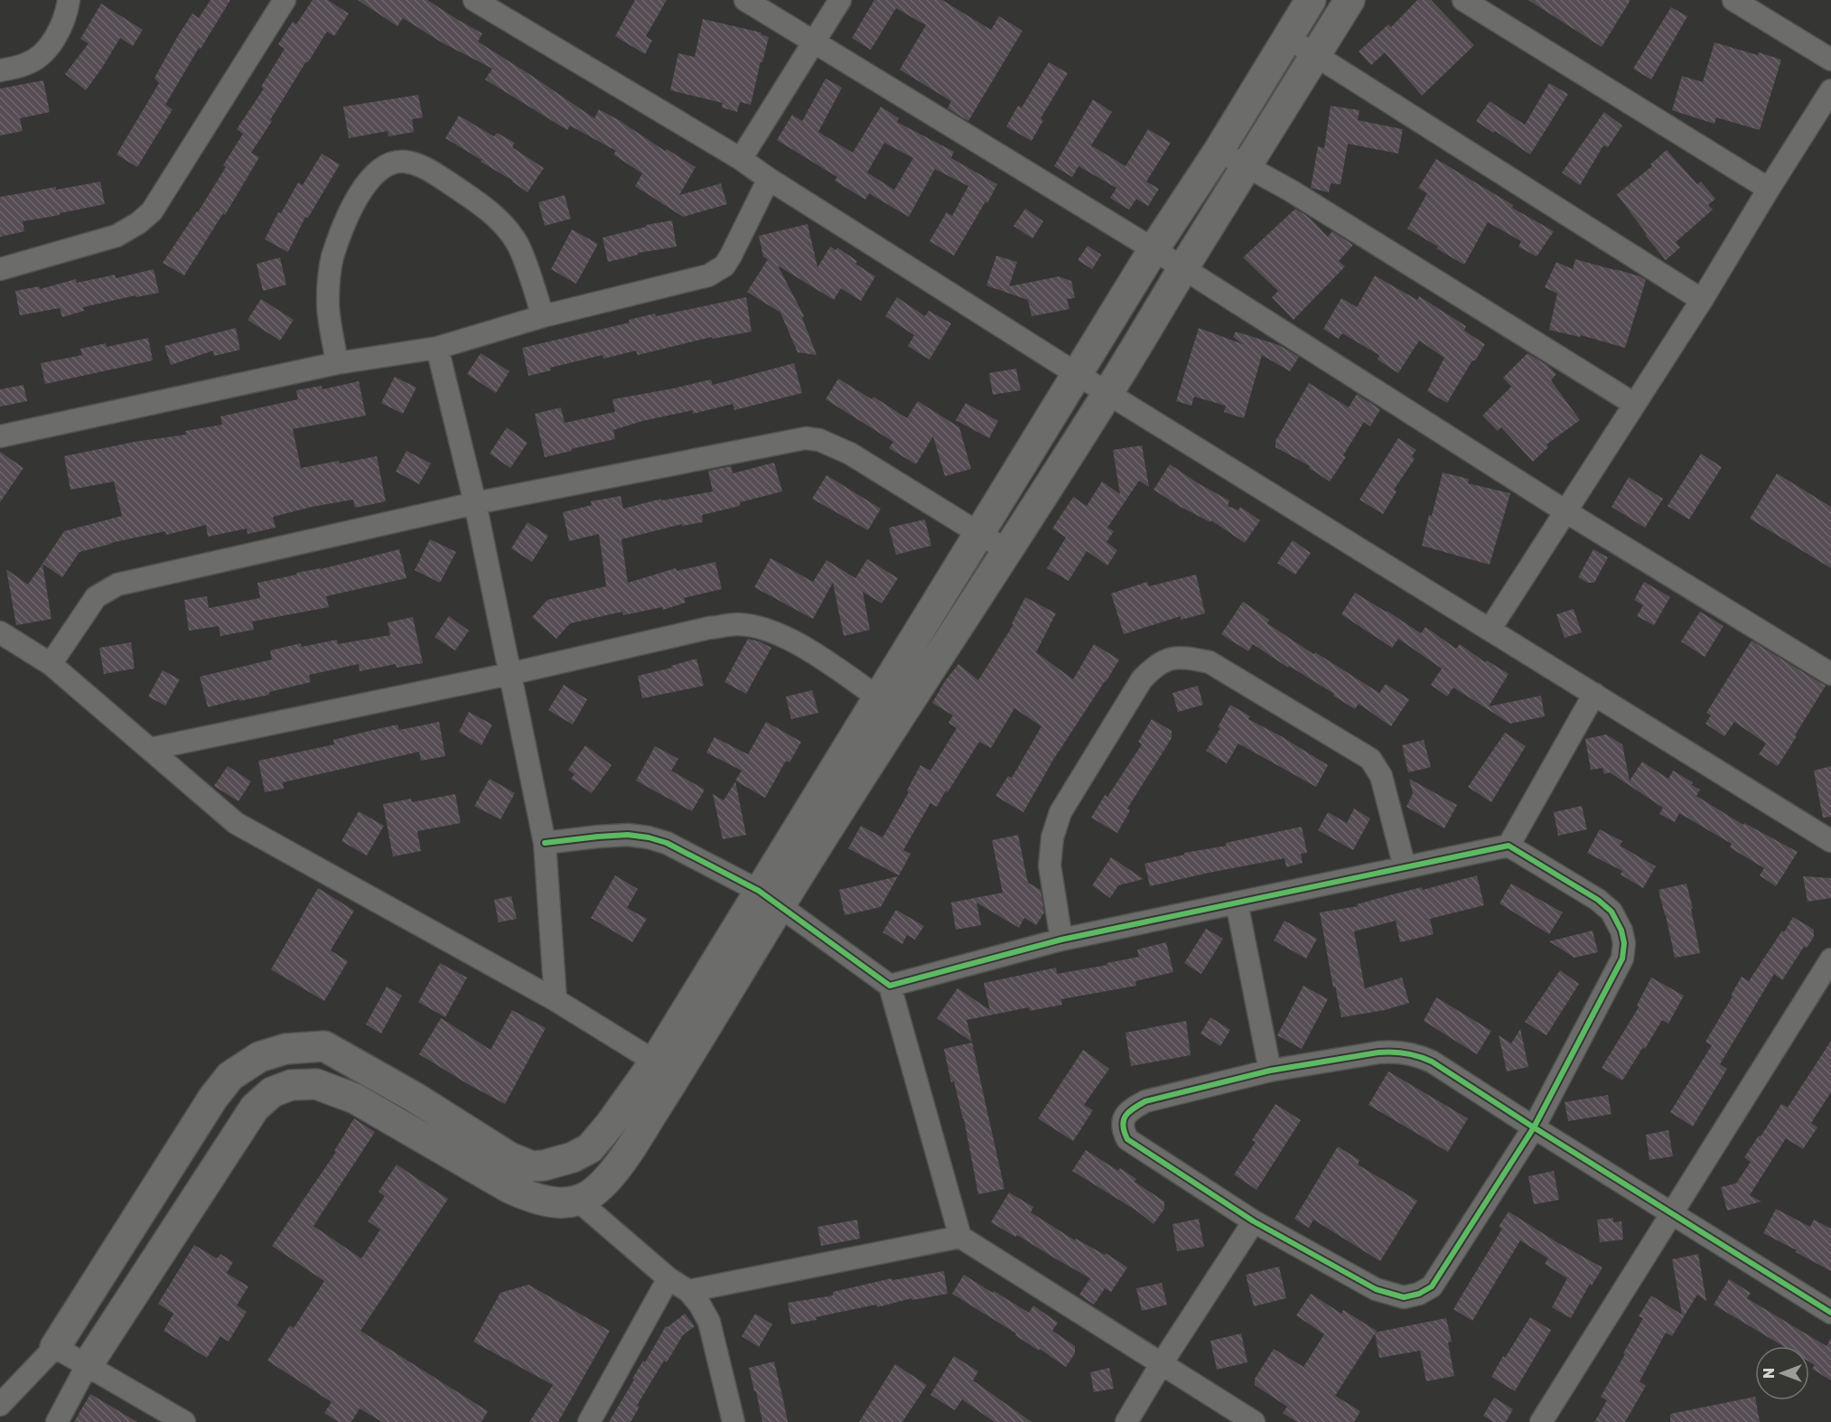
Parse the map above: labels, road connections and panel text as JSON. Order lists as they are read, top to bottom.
{
  "north": "left"
}
